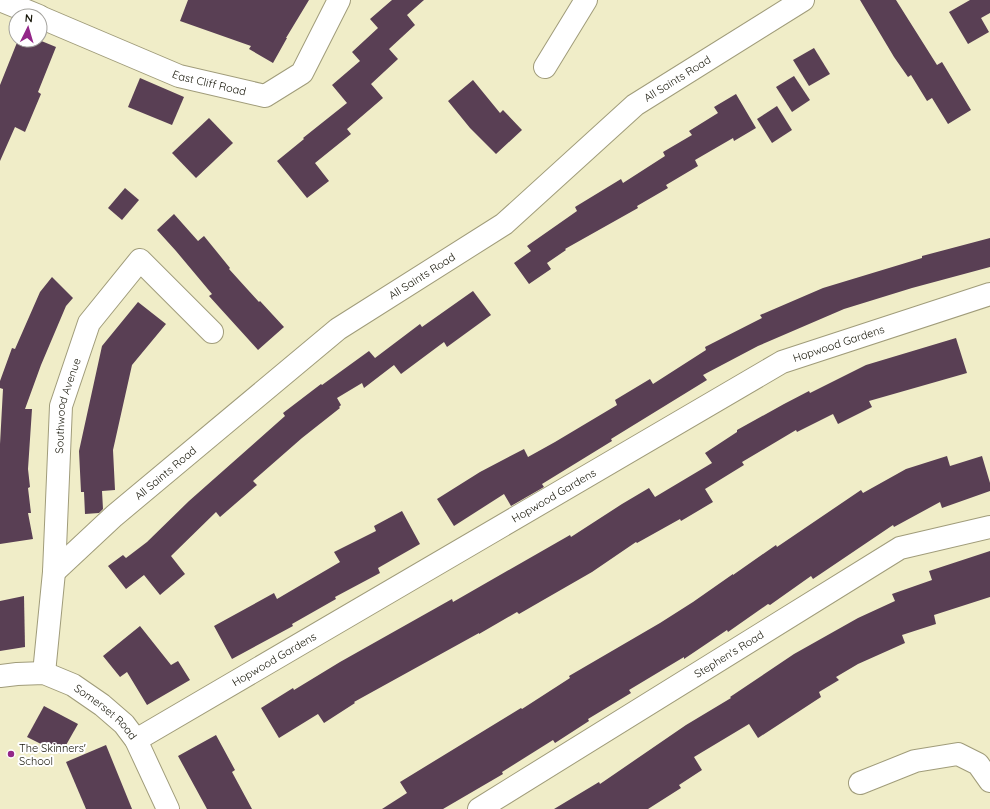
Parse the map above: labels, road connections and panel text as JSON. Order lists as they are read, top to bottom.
{
  "streets": {
    "street": [
      "All Saints Road",
      "East Cliff Road",
      "Hopwood Gardens",
      "Southwood Avenue",
      "Stephen's Road",
      "Somerset Road"
    ]
  },
  "crossings": [
    ["All Saints Road", "Southwood Avenue"],
    ["Hopwood Gardens", "Somerset Road"],
    ["Southwood Avenue", "Somerset Road"]
  ],
  "places": ["The Skinners' School"],
  "north": "top"
}
